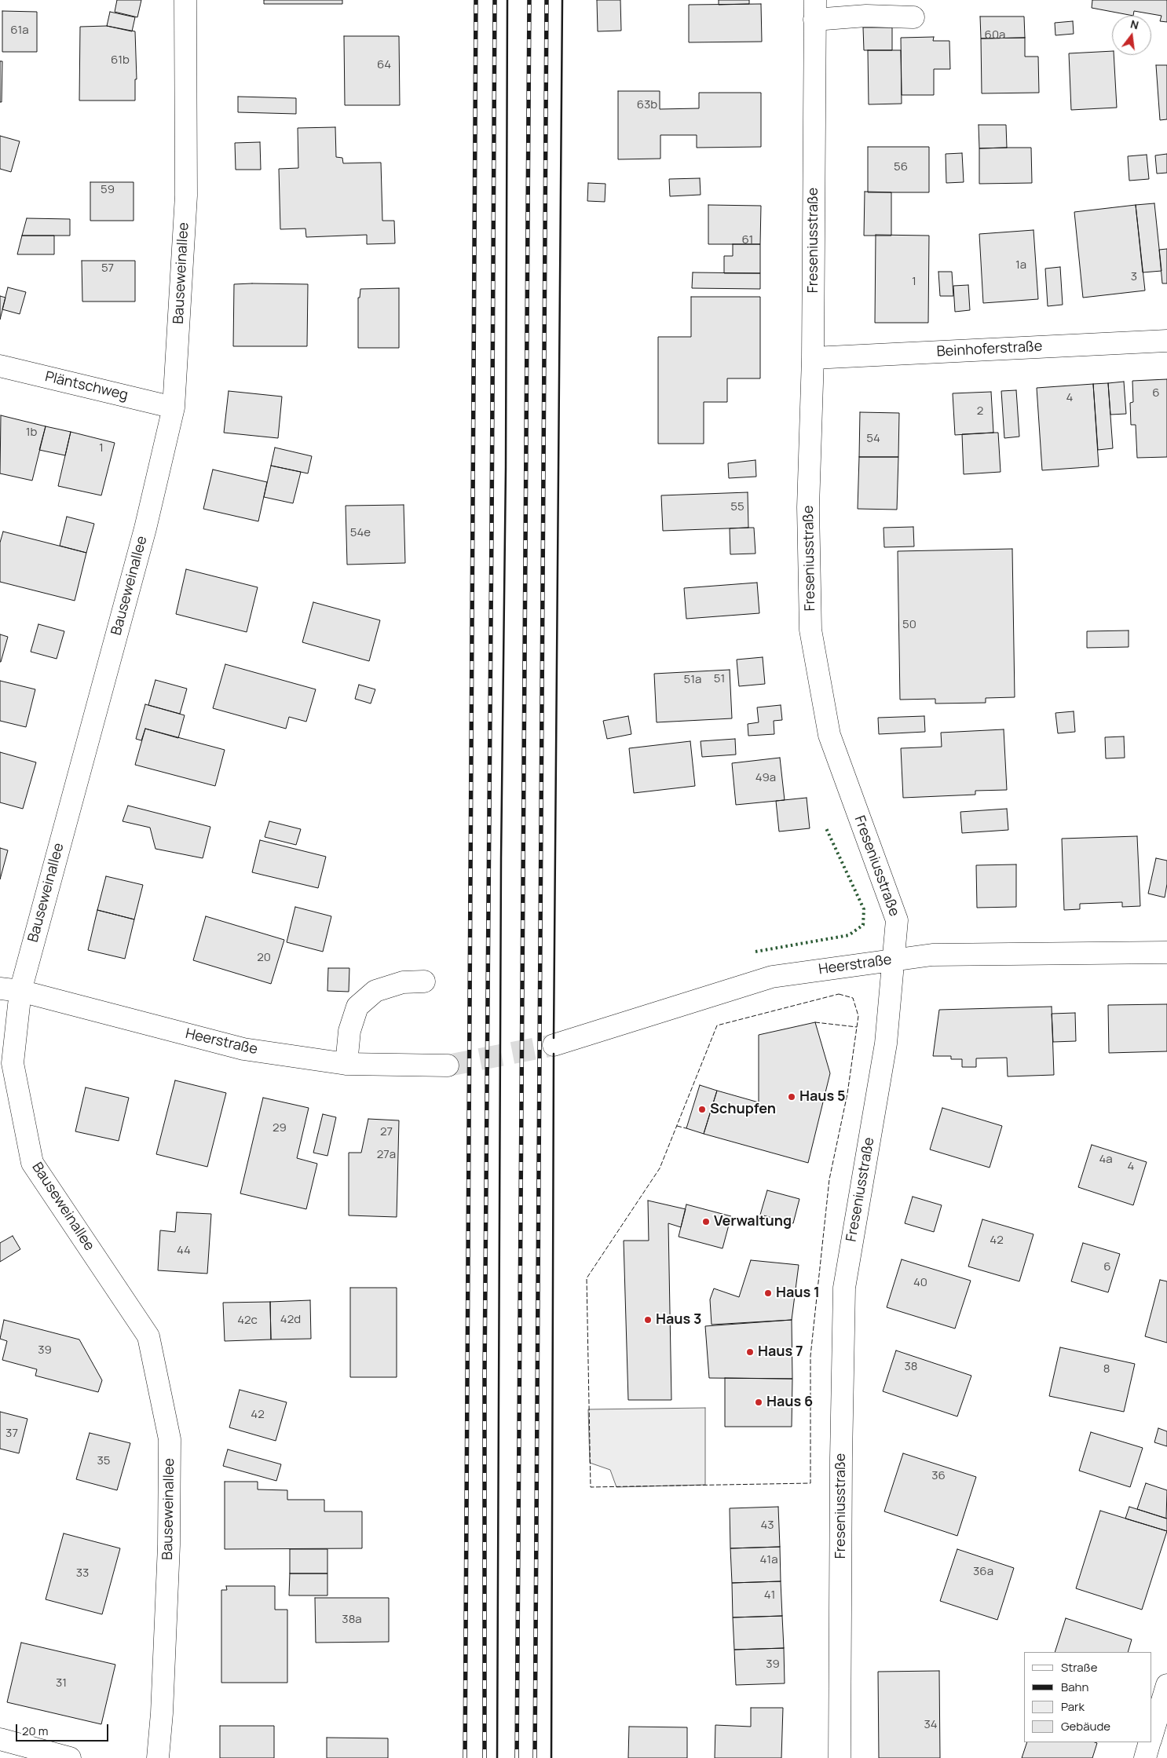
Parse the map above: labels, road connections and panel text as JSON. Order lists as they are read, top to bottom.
{
  "streets": {
    "street": [
      "Freseniusstraße",
      "Bauseweinallee",
      "Beinhoferstraße",
      "Pläntschweg",
      "Heerstraße"
    ]
  },
  "crossings": [
    ["Freseniusstraße", "Beinhoferstraße"],
    ["Freseniusstraße", "Heerstraße"],
    ["Bauseweinallee", "Pläntschweg"],
    ["Bauseweinallee", "Heerstraße"]
  ],
  "places": [
    "Haus 5",
    "Schupfen",
    "Verwaltung",
    "Haus 1",
    "Haus 3",
    "Haus 7",
    "Haus 6"
  ],
  "house_numbers": [
    "61a",
    "60a",
    "61b",
    "64",
    "63b",
    "56",
    "59",
    "61",
    "1a",
    "57",
    "3",
    "1",
    "6",
    "4",
    "2",
    "1b",
    "54",
    "1",
    "55",
    "54e",
    "50",
    "51",
    "51a",
    "49a",
    "20",
    "29",
    "27",
    "27a",
    "4a",
    "4",
    "42",
    "44",
    "6",
    "40",
    "42d",
    "42c",
    "39",
    "38",
    "8",
    "42",
    "37",
    "35",
    "36",
    "43",
    "41a",
    "36a",
    "33",
    "41",
    "38a",
    "39",
    "31",
    "34"
  ],
  "legend": [
    "Straße",
    "Bahn",
    "Park",
    "Gebäude"
  ],
  "scale_bar": "20 m",
  "north": "top"
}
